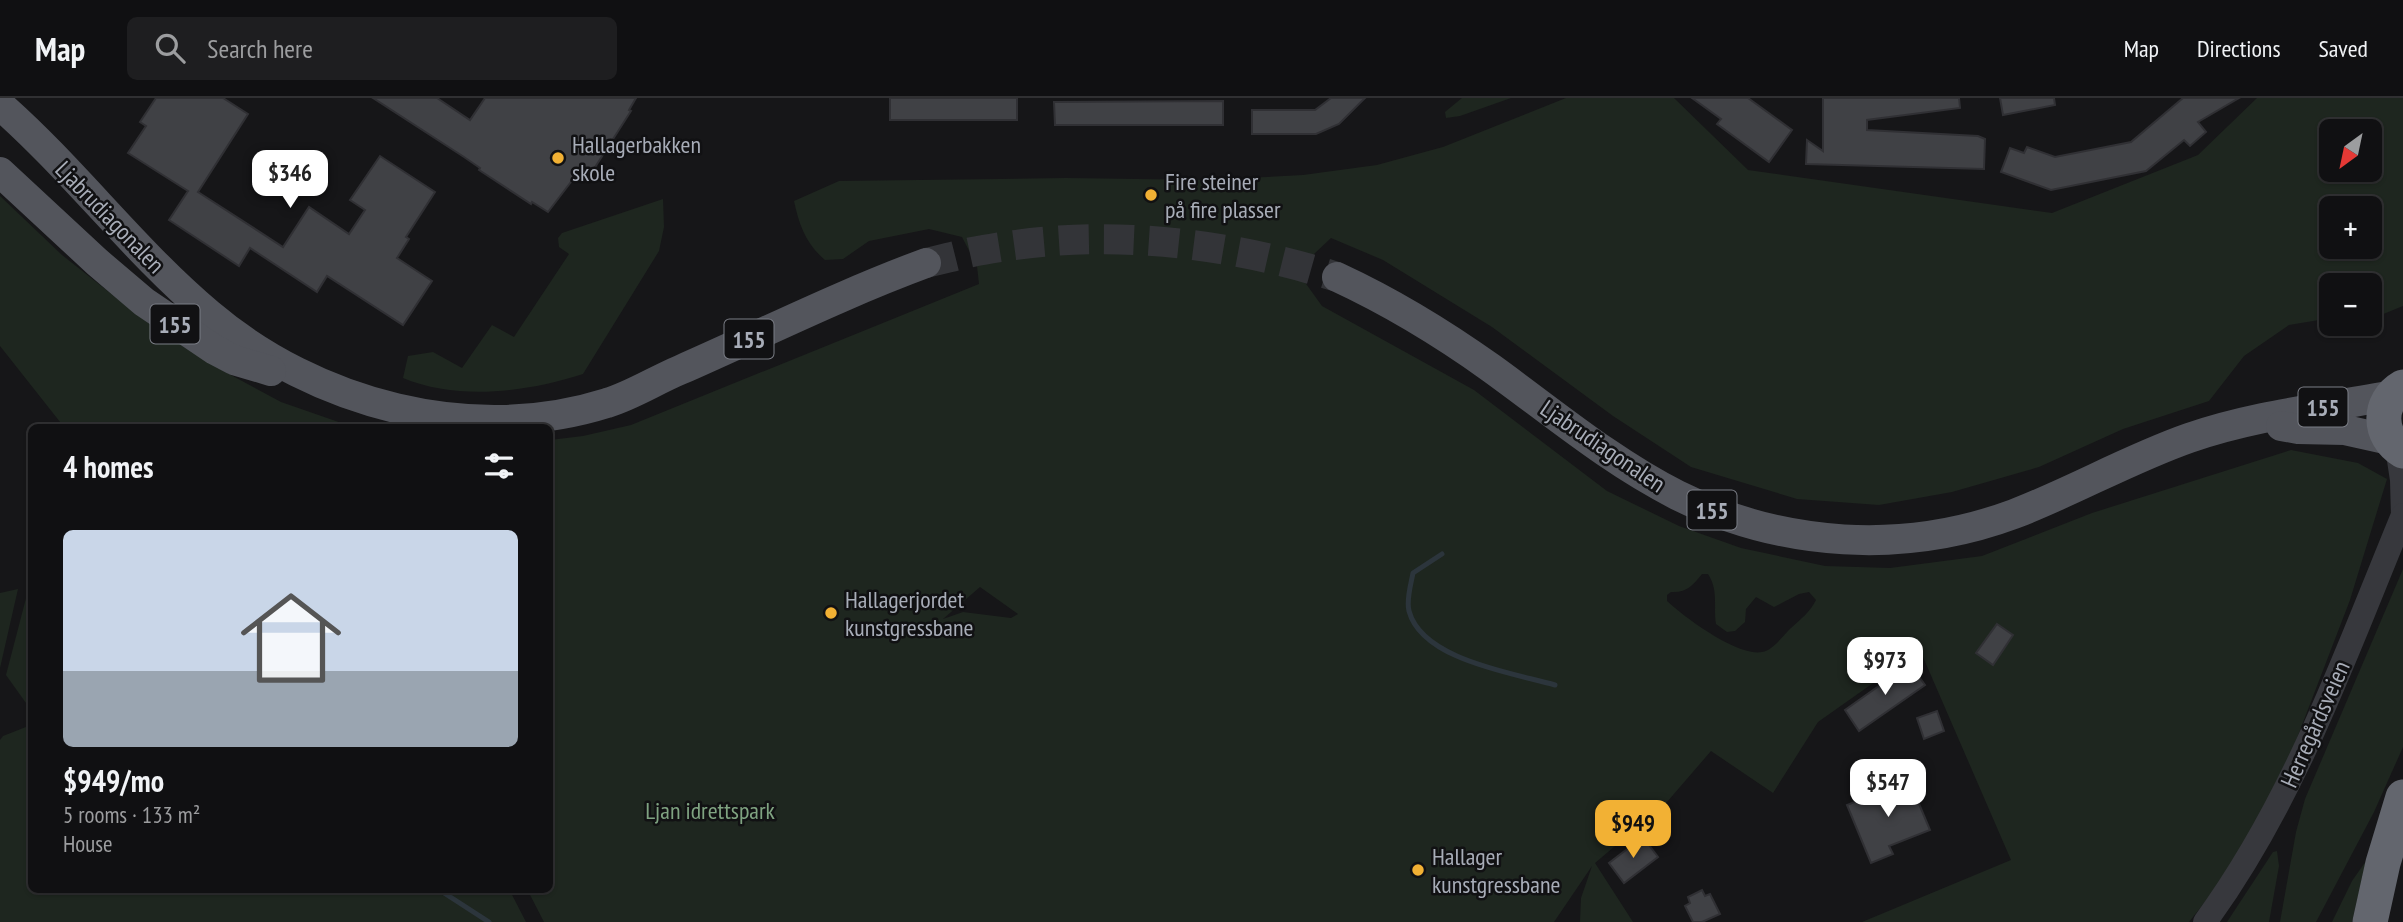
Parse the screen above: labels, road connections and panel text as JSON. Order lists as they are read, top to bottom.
{
  "streets": {
    "main road": ["Ljabrudiagonalen", "155"],
    "street": ["Herregårdsveien"]
  },
  "crossings": [
    ["Ljabrudiagonalen", "155"],
    ["Ljabrudiagonalen", "Herregårdsveien"]
  ],
  "parks": ["Ljan idrettspark"],
  "places": [
    "Hallagerbakken skole",
    "Fire steiner på fire plasser",
    "Hallagerjordet kunstgressbane",
    "Hallager kunstgressbane"
  ],
  "north": "bottom left",
  "page": {
    "header": "Map",
    "search": "Search here",
    "nav": ["Map", "Directions", "Saved"],
    "map_buttons": ["+", "−"],
    "price": [
      "$346",
      "$973",
      "$547",
      "$949"
    ],
    "heading": "4 homes",
    "list": [
      {
        "name": "$949/mo",
        "note": "5 rooms · 133 m² · House"
      }
    ]
  }
}
